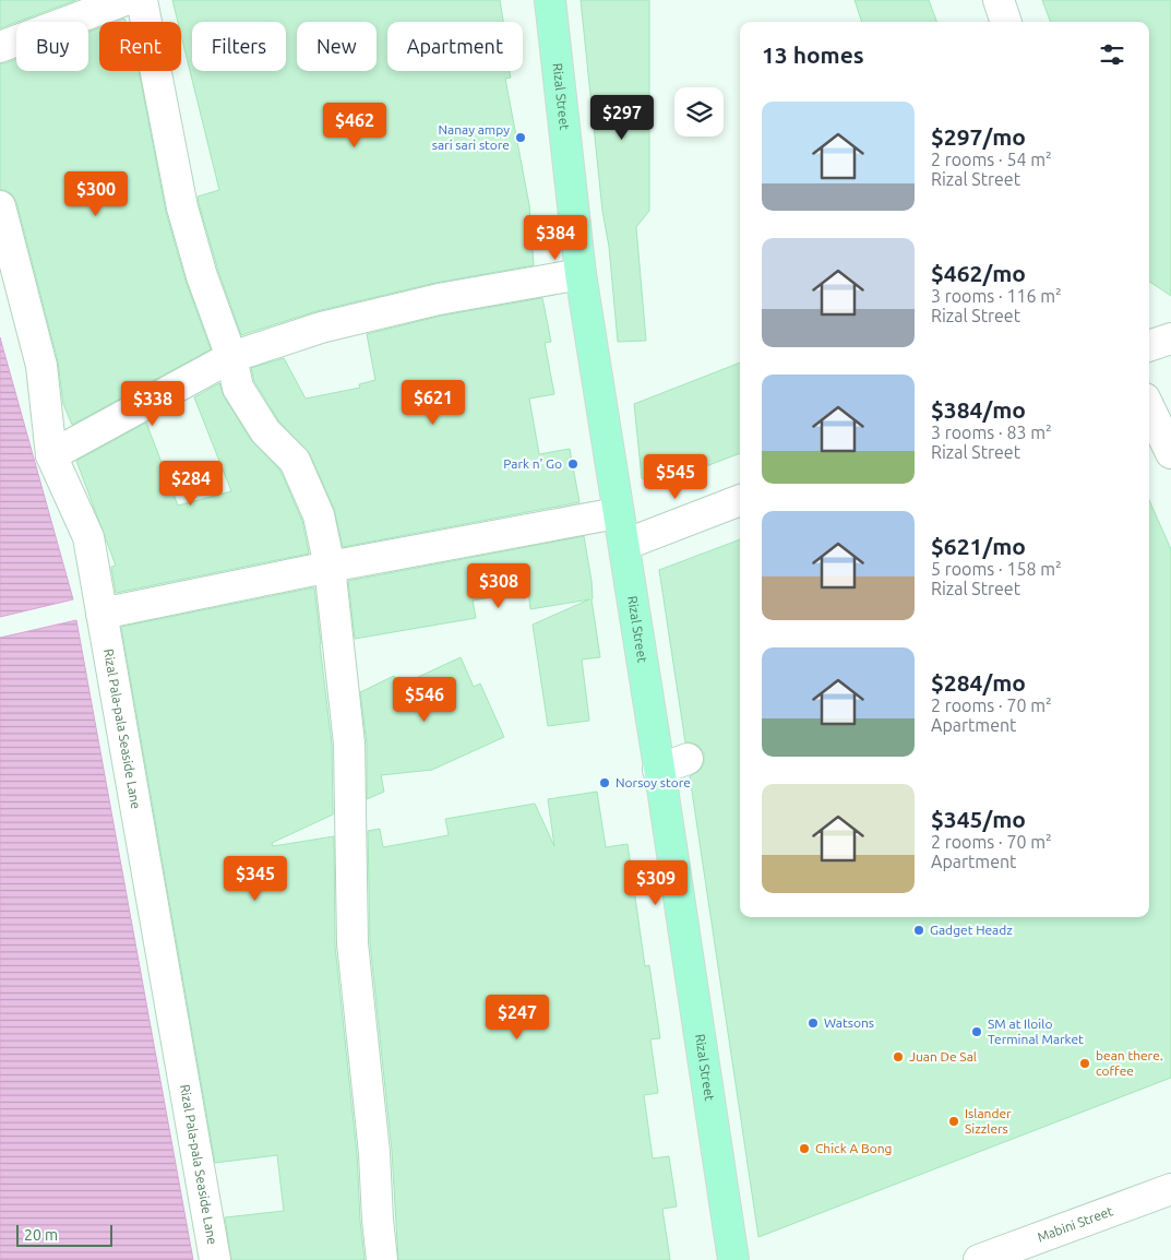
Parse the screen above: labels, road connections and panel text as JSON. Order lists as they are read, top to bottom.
{
  "streets": {
    "main road": ["Rizal Street"],
    "street": ["Rizal Pala-pala Seaside Lane", "Mabini Street"]
  },
  "places": [
    "Nanay ampy sari sari store",
    "Park n' Go",
    "Norsoy store",
    "Gadget Headz",
    "Watsons",
    "SM at Iloilo Terminal Market",
    "Juan De Sal",
    "bean there. coffee",
    "Islander Sizzlers",
    "Chick A Bong"
  ],
  "scale_bar": "20 m",
  "page": {
    "chip": [
      "Buy",
      "Rent",
      "Filters",
      "New",
      "Apartment"
    ],
    "heading": "13 homes",
    "list": [
      {
        "name": "$297/mo",
        "note": "2 rooms · 54 m² · Rizal Street"
      },
      {
        "name": "$462/mo",
        "note": "3 rooms · 116 m² · Rizal Street"
      },
      {
        "name": "$384/mo",
        "note": "3 rooms · 83 m² · Rizal Street"
      },
      {
        "name": "$621/mo",
        "note": "5 rooms · 158 m² · Rizal Street"
      },
      {
        "name": "$284/mo",
        "note": "2 rooms · 70 m² · Apartment"
      },
      {
        "name": "$345/mo",
        "note": "2 rooms · 70 m² · Apartment"
      }
    ],
    "price": [
      "$297",
      "$462",
      "$300",
      "$384",
      "$621",
      "$338",
      "$545",
      "$284",
      "$308",
      "$546",
      "$345",
      "$309",
      "$247"
    ],
    "scale": "20 m"
  }
}
